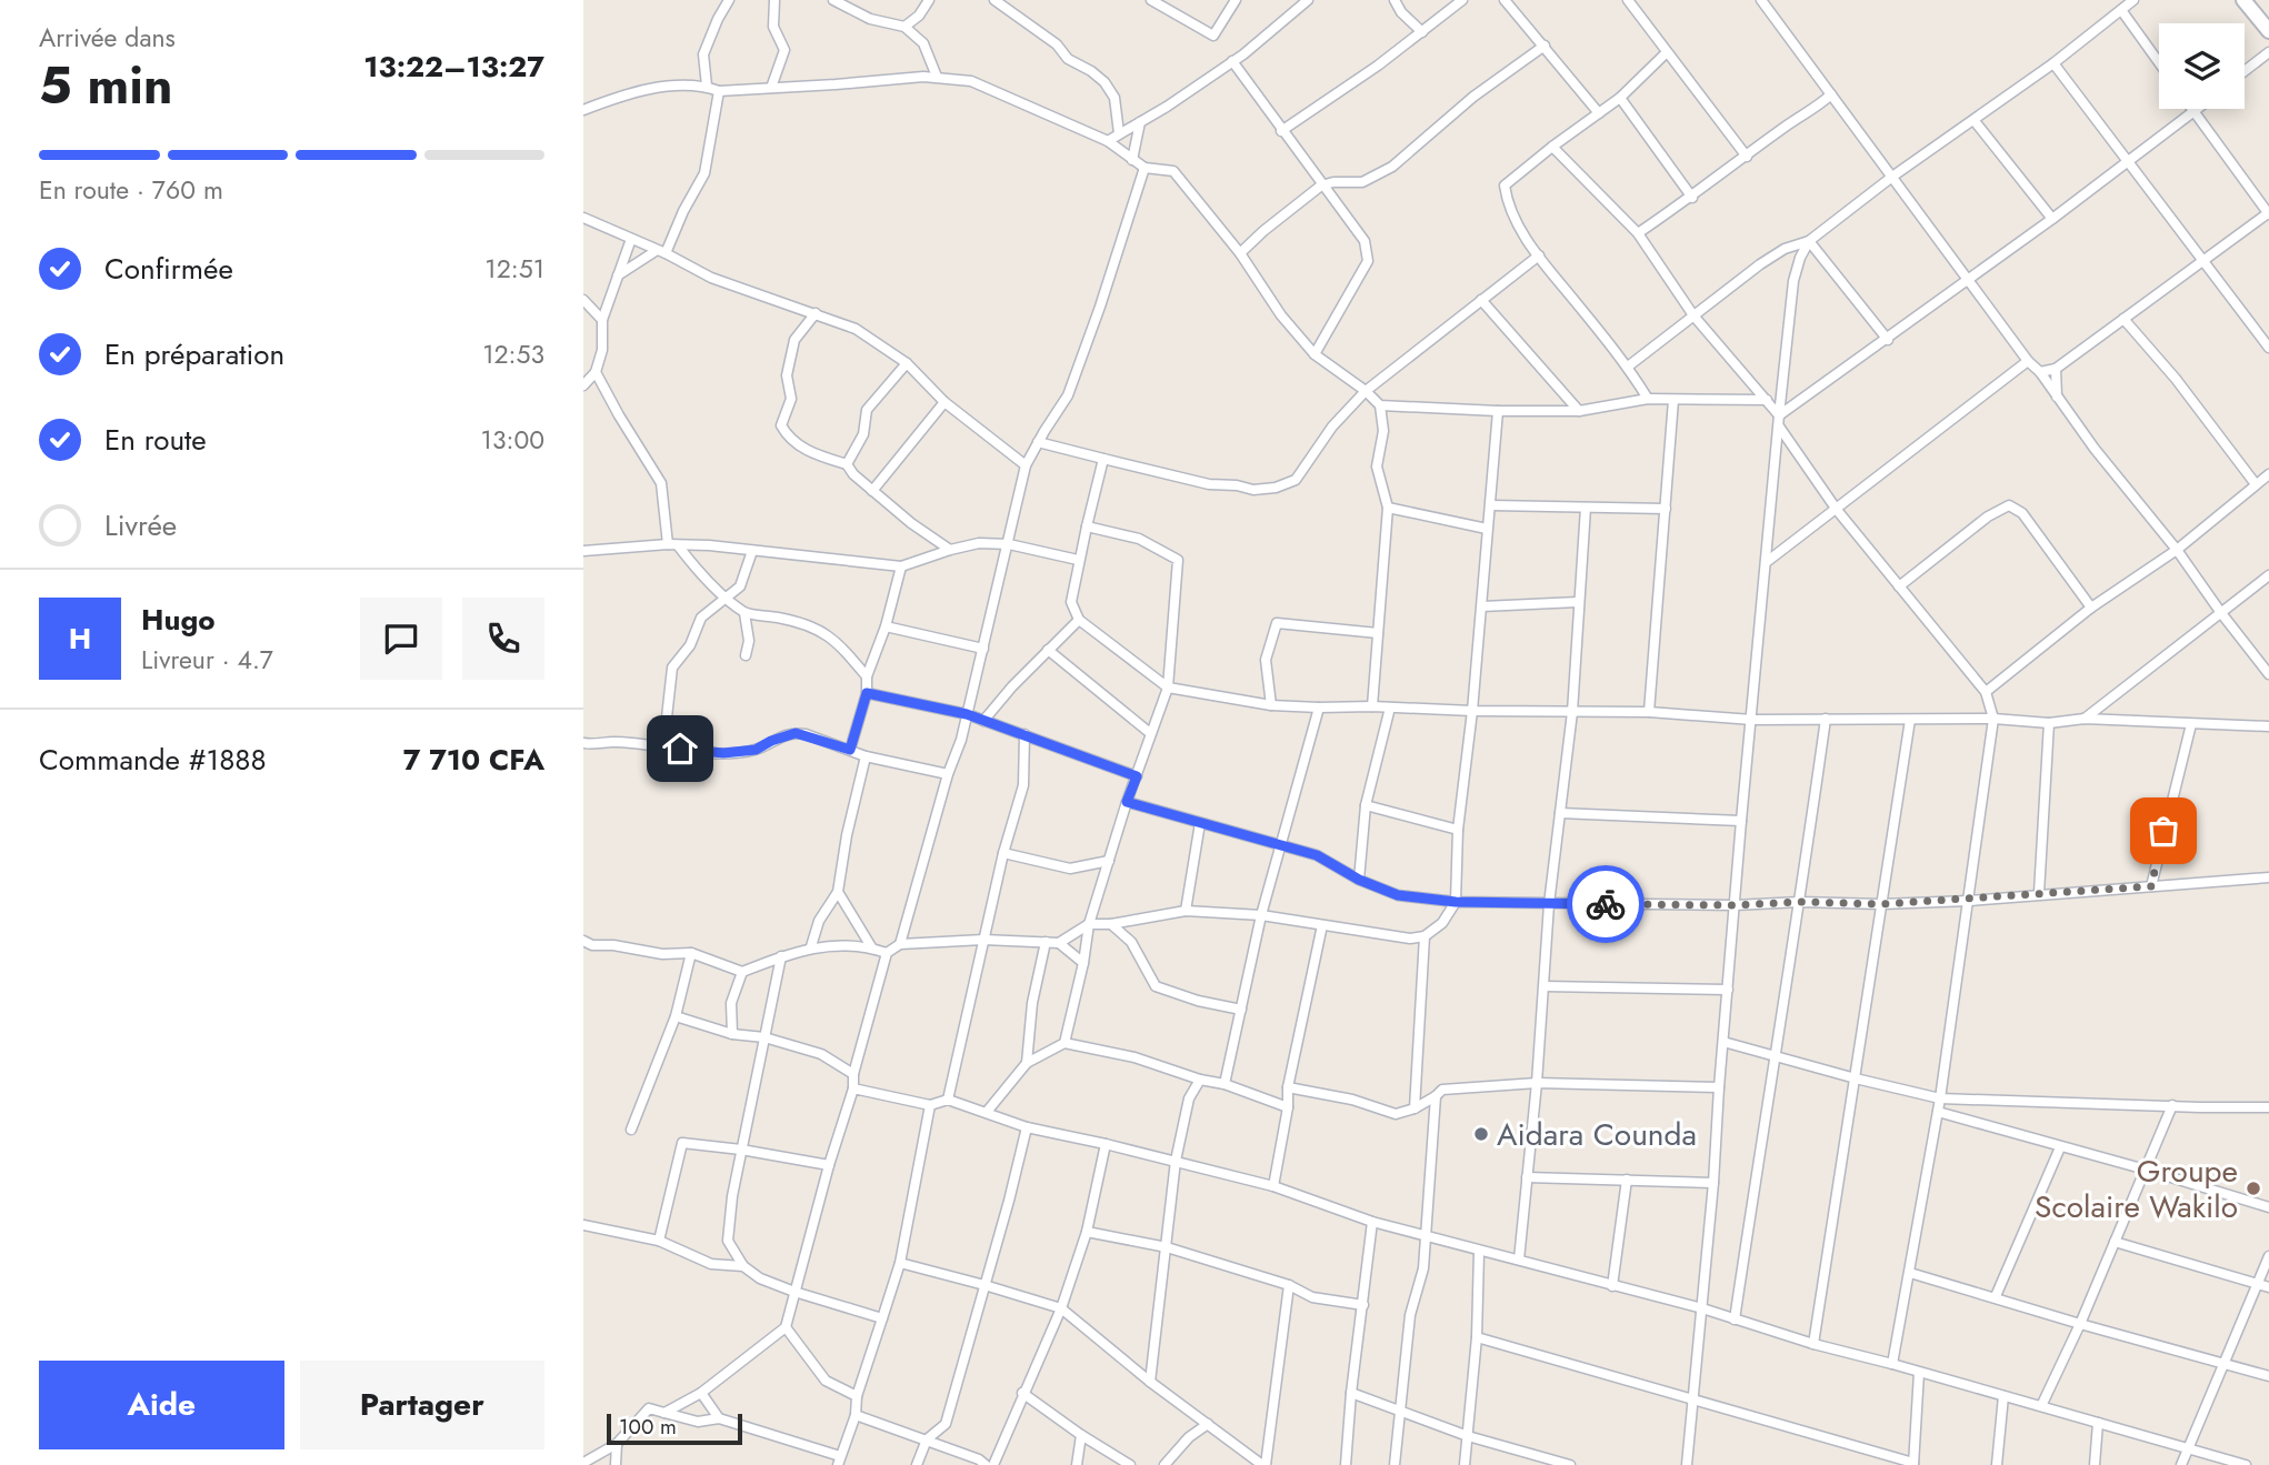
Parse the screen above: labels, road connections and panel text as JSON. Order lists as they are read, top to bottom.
{
  "places": ["Aidara Counda", "Groupe Scolaire Wakilo"],
  "scale_bar": "100 m",
  "page": {
    "heading": ["5 min", "Arrivée dans", "13:22–13:27"],
    "panel": [
      "Hugo",
      "Livreur · 4.7",
      "Commande #1888",
      "7 710 CFA"
    ],
    "bar": "En route · 760 m",
    "list": [
      ["Confirmée", "12:51"],
      ["En préparation", "12:53"],
      ["En route", "13:00"],
      "Livrée"
    ],
    "round": "H",
    "buttons": ["Aide", "Partager"],
    "scale": "100 m"
  }
}
